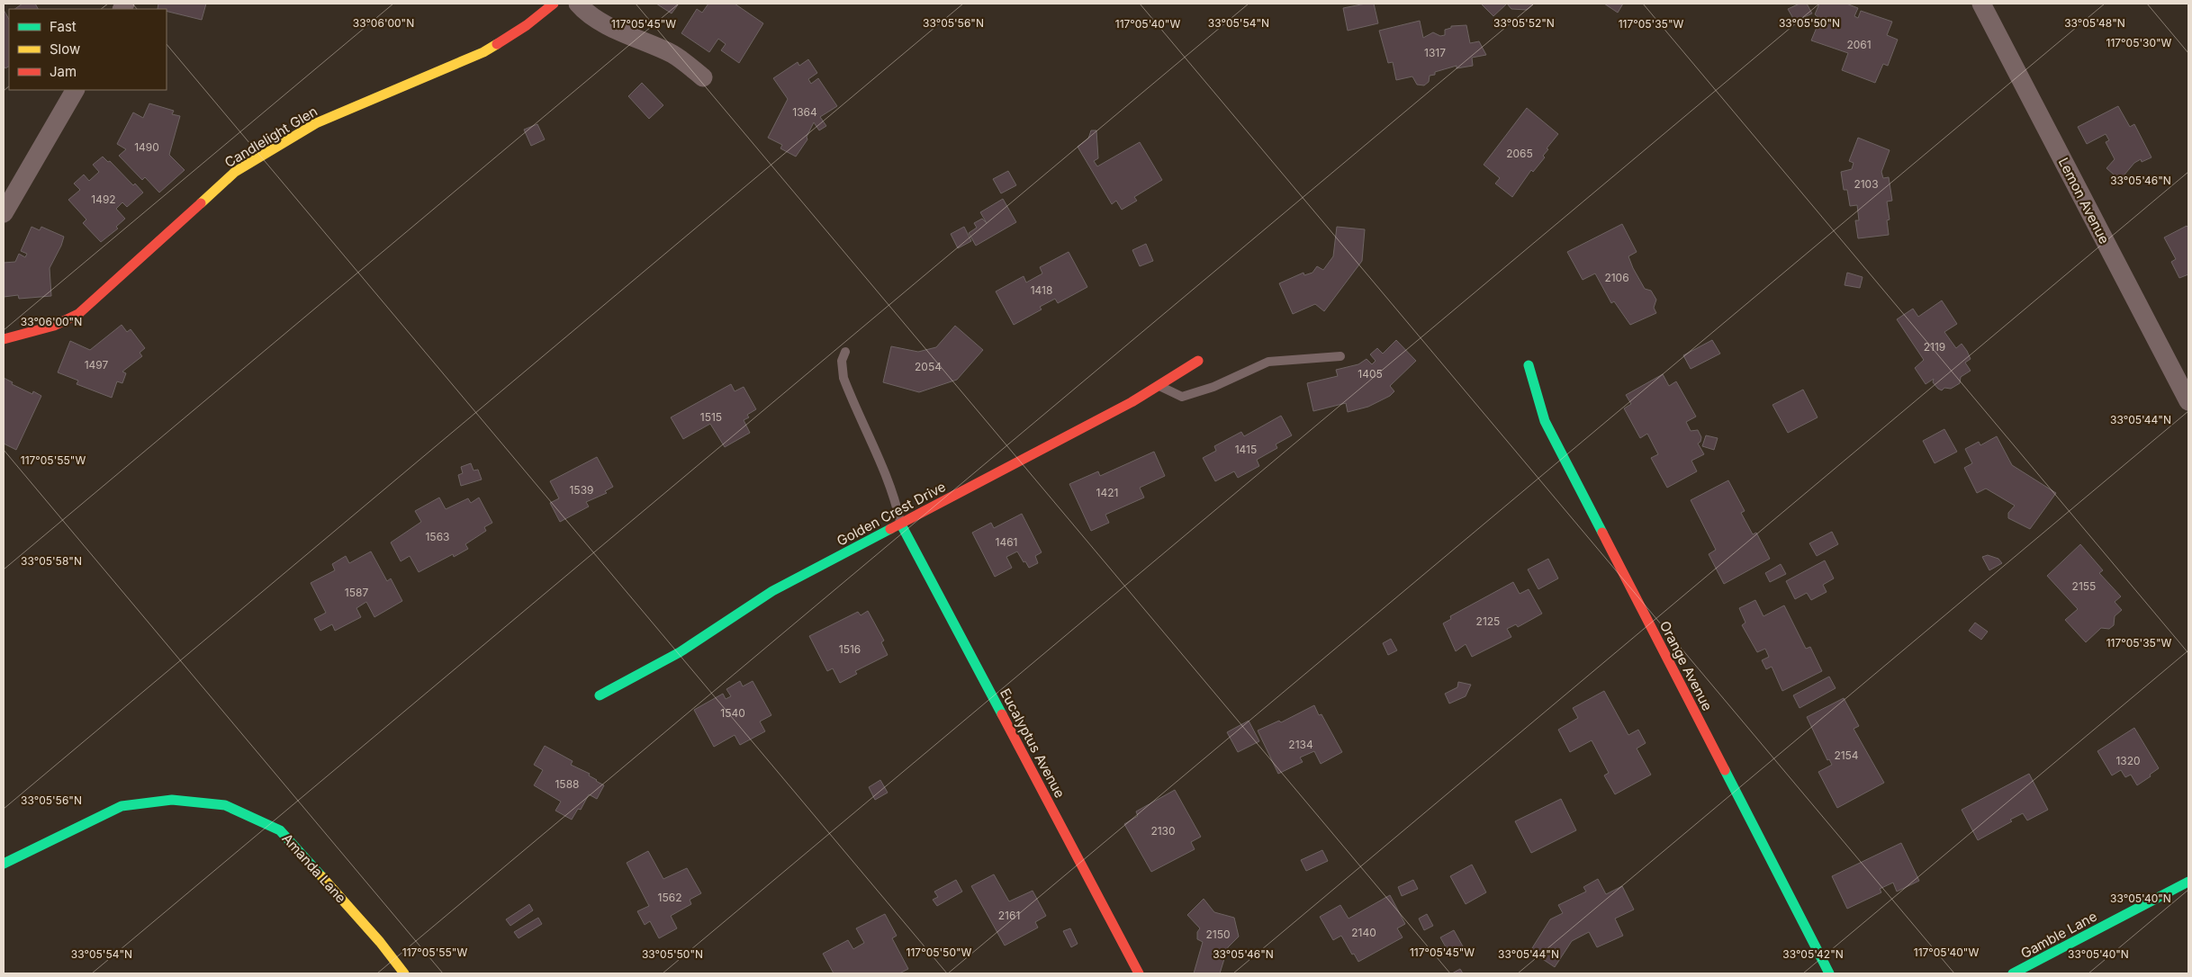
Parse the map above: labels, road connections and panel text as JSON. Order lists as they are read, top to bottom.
{
  "streets": {
    "street": [
      "Candlelight Glen",
      "Lemon Avenue",
      "Golden Crest Drive",
      "Orange Avenue",
      "Eucalyptus Avenue",
      "Amanda Lane",
      "Gamble Lane"
    ]
  },
  "crossings": [
    ["Golden Crest Drive", "Eucalyptus Avenue"]
  ],
  "house_numbers": [
    "2061",
    "1317",
    "1364",
    "1490",
    "2065",
    "2103",
    "1492",
    "2106",
    "1418",
    "2119",
    "1497",
    "2054",
    "1405",
    "1515",
    "1415",
    "1539",
    "1421",
    "1563",
    "1461",
    "2155",
    "1587",
    "2125",
    "1516",
    "1540",
    "2134",
    "2154",
    "1320",
    "1588",
    "2130",
    "1562",
    "2161",
    "2140",
    "2150"
  ],
  "legend": ["Fast", "Slow", "Jam"],
  "coordinates": [
    "33°06'00\"N",
    "33°05'56\"N",
    "33°05'54\"N",
    "33°05'52\"N",
    "33°05'50\"N",
    "33°05'48\"N",
    "117°05'45\"W",
    "117°05'40\"W",
    "117°05'35\"W",
    "117°05'30\"W",
    "33°05'46\"N",
    "33°05'44\"N",
    "117°05'55\"W",
    "33°05'58\"N",
    "33°05'40\"N",
    "117°05'50\"W",
    "33°05'42\"N"
  ]
}
